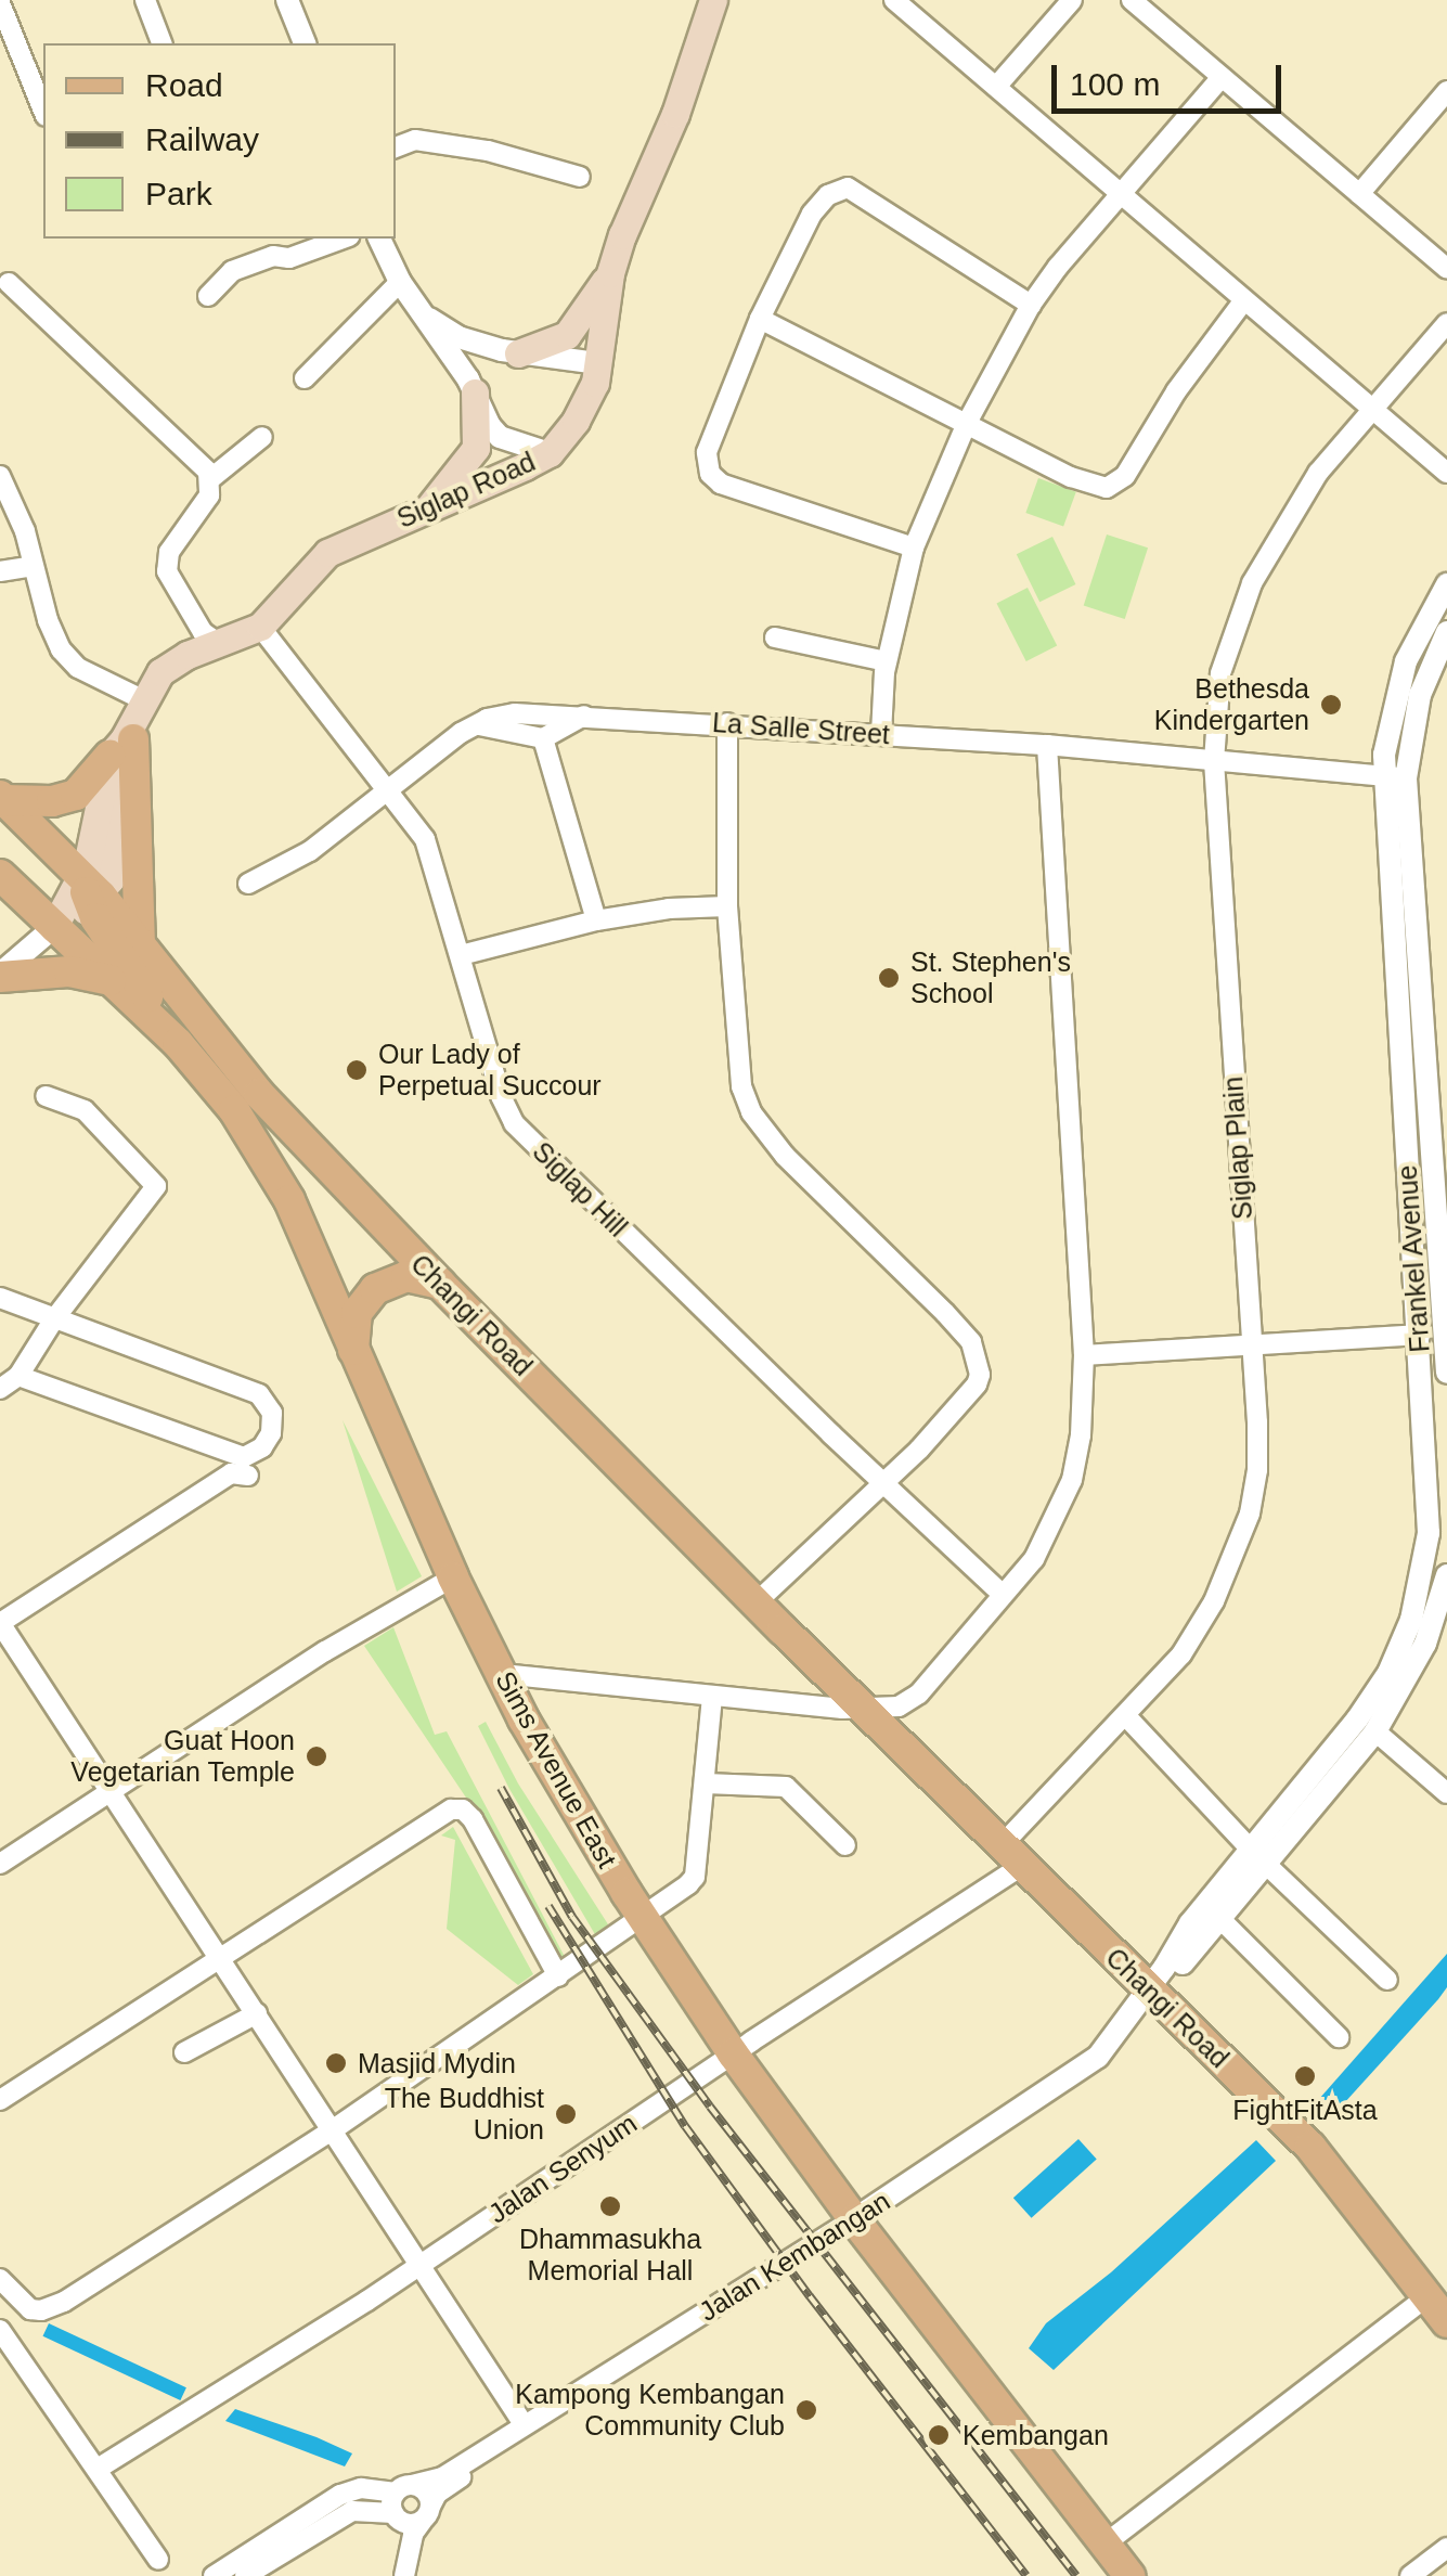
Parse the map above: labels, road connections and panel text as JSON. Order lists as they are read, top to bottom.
{
  "streets": {
    "main road": ["Siglap Road", "Changi Road", "Sims Avenue East"],
    "street": [
      "La Salle Street",
      "Siglap Plain",
      "Siglap Hill",
      "Frankel Avenue",
      "Jalan Senyum",
      "Jalan Kembangan"
    ]
  },
  "crossings": [
    ["Siglap Road", "Siglap Hill"],
    ["La Salle Street", "Siglap Plain"],
    ["La Salle Street", "Siglap Hill"],
    ["La Salle Street", "Frankel Avenue"],
    ["Siglap Plain", "Changi Road"],
    ["Siglap Plain", "Jalan Senyum"],
    ["Frankel Avenue", "Changi Road"],
    ["Frankel Avenue", "Jalan Kembangan"],
    ["Changi Road", "Jalan Senyum"],
    ["Changi Road", "Jalan Kembangan"],
    ["Sims Avenue East", "Jalan Senyum"],
    ["Sims Avenue East", "Jalan Kembangan"]
  ],
  "places": [
    "Bethesda Kindergarten",
    "St. Stephen's School",
    "Our Lady of Perpetual Succour",
    "Guat Hoon Vegetarian Temple",
    "Masjid Mydin",
    "FightFitAsta",
    "The Buddhist Union",
    "Dhammasukha Memorial Hall",
    "Kampong Kembangan Community Club",
    "Kembangan"
  ],
  "legend": ["Road", "Railway", "Park"],
  "scale_bar": "100 m"
}
